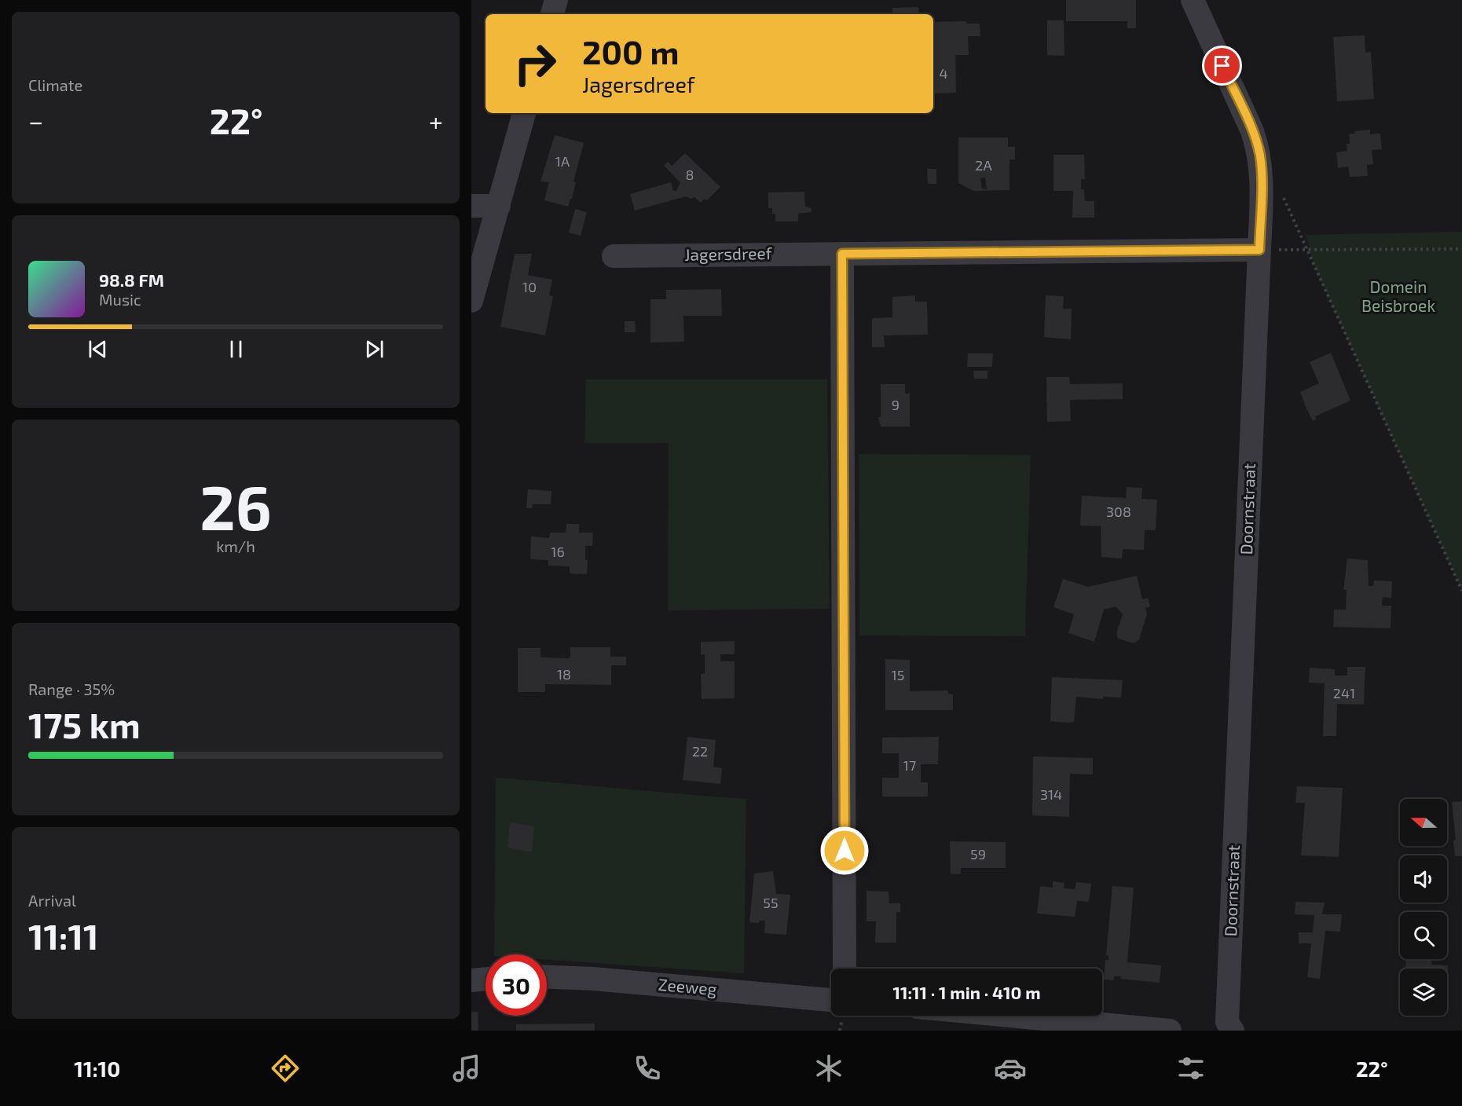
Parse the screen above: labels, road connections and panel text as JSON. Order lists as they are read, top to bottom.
{
  "streets": {
    "street": ["Jagersdreef", "Doornstraat", "Zeeweg"]
  },
  "crossings": [
    ["Jagersdreef", "Doornstraat"]
  ],
  "parks": ["Domein Beisbroek"],
  "house_numbers": [
    "4",
    "1A",
    "2A",
    "8",
    "10",
    "9",
    "308",
    "16",
    "18",
    "15",
    "241",
    "22",
    "17",
    "314",
    "59",
    "55"
  ],
  "north": "left",
  "page": {
    "tile": [
      "Climate",
      ["26", "km/h"],
      ["Range · 35%", "175 km"],
      ["Arrival", "11:11"]
    ],
    "turn": ["200 m", "Jagersdreef"],
    "heat": ["−", "22°", "+"],
    "song": ["98.8 FM", "Music"],
    "limit": "30",
    "trip": "11:11 · 1 min · 410 m",
    "tabs": ["11:10", "22°"]
  }
}
